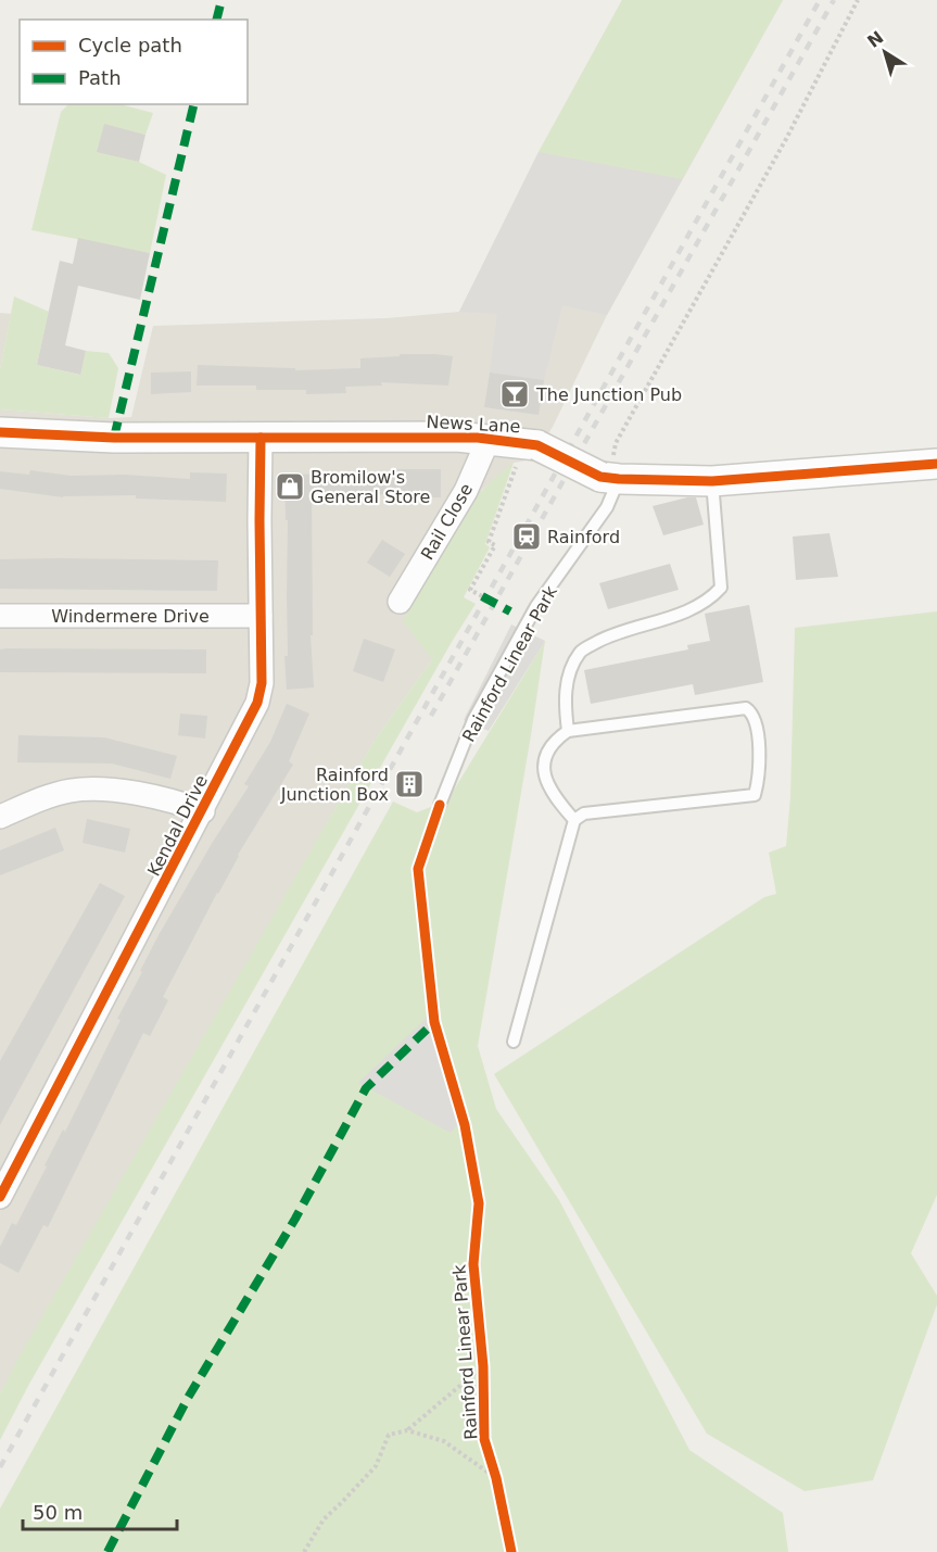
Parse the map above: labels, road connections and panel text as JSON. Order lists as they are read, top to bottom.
{
  "streets": {
    "street": [
      "News Lane",
      "Rail Close",
      "Windermere Drive",
      "Kendal Drive"
    ],
    "lane": ["Rainford Linear Park"]
  },
  "crossings": [
    ["News Lane", "Rail Close"],
    ["News Lane", "Rainford Linear Park"],
    ["News Lane", "Kendal Drive"],
    ["Windermere Drive", "Kendal Drive"]
  ],
  "places": {
    "bar": ["The Junction Pub"],
    "shop": ["Bromilow's General Store"],
    "station": ["Rainford"],
    "building": ["Rainford Junction Box"]
  },
  "legend": ["Cycle path", "Path"],
  "scale_bar": "50 m",
  "north": "top left"
}
